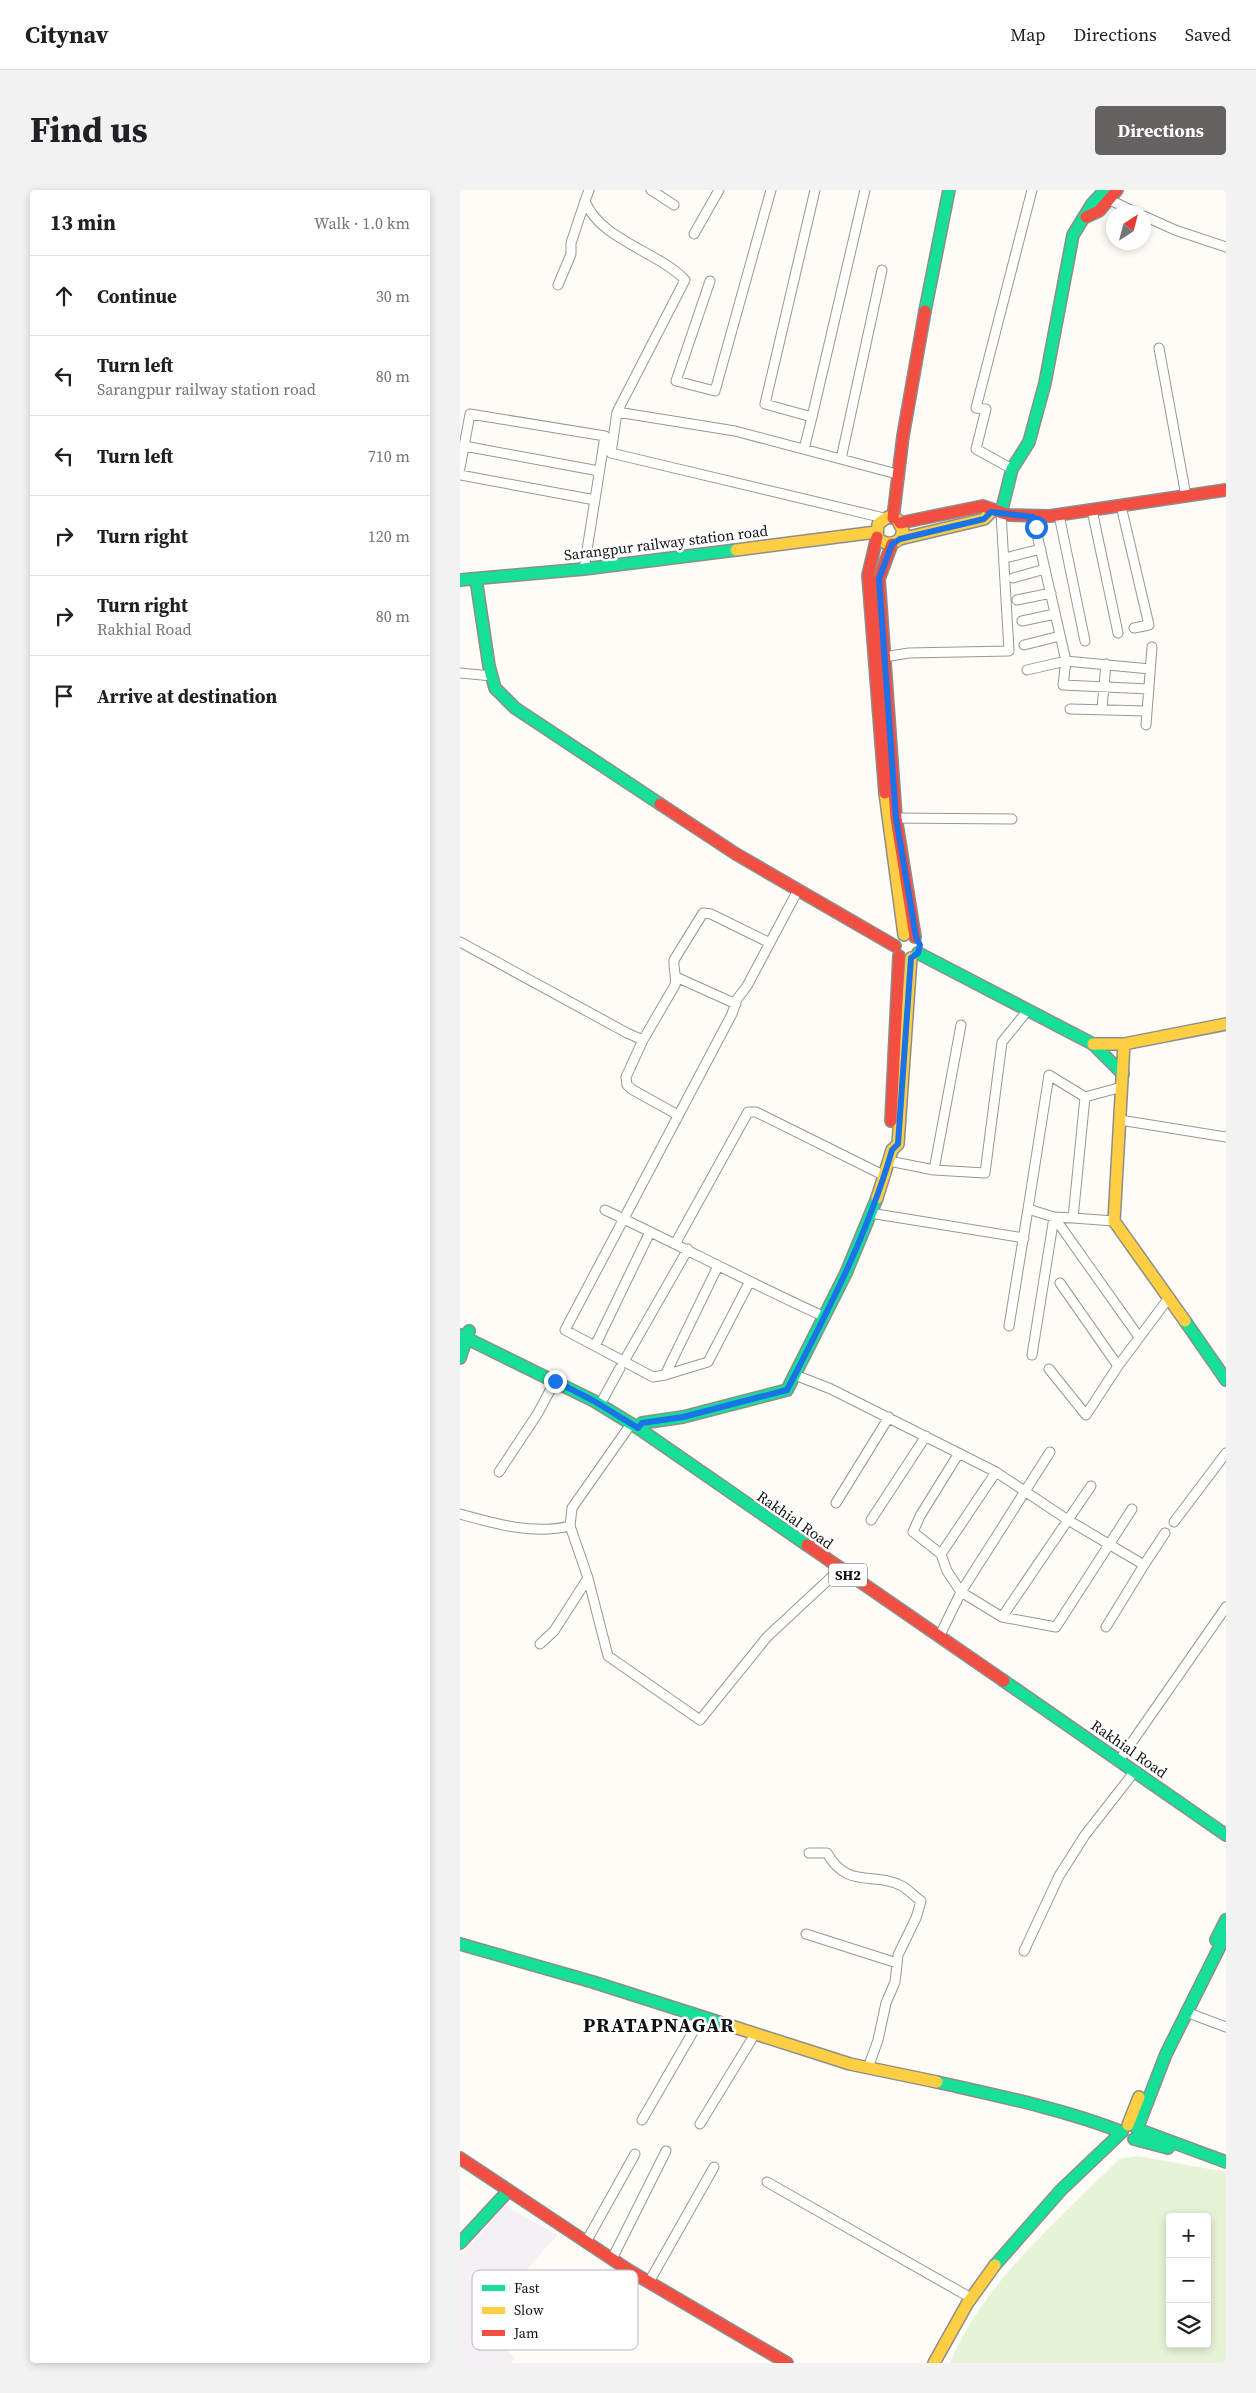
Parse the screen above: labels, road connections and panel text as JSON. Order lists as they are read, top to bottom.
{
  "streets": {
    "street": ["Sarangpur railway station road", "Rakhial Road", "SH2"]
  },
  "districts": ["PRATAPNAGAR"],
  "legend": ["Fast", "Slow", "Jam"],
  "north": "top right",
  "page": {
    "header": "Citynav",
    "nav": ["Map", "Directions", "Saved"],
    "title": "Find us",
    "buttons": "Directions",
    "heading": ["13 min", "Walk · 1.0 km"],
    "list": [
      ["Continue", "30 m"],
      ["Turn left", "Sarangpur railway station road", "80 m"],
      ["Turn left", "710 m"],
      ["Turn right", "120 m"],
      ["Turn right", "Rakhial Road", "80 m"],
      "Arrive at destination"
    ],
    "map_buttons": ["+", "−"]
  }
}
